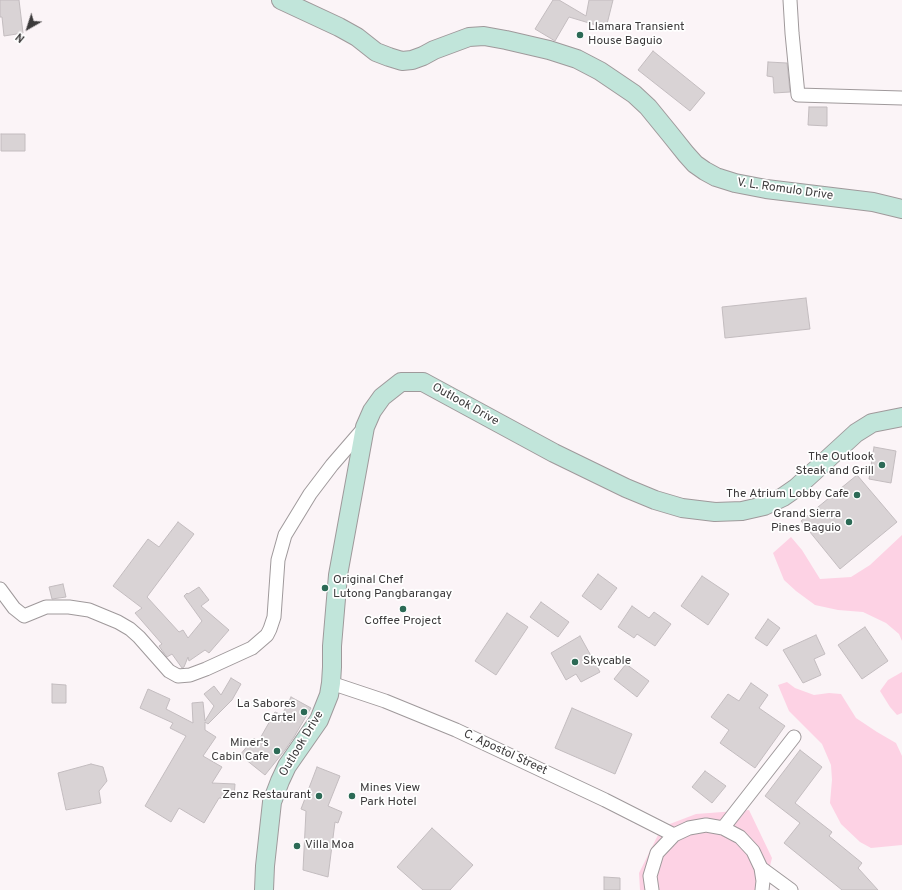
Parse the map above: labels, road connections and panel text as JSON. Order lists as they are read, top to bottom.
{
  "streets": {
    "street": ["V. L. Romulo Drive", "Outlook Drive", "C. Apostol Street"]
  },
  "crossings": [
    ["Outlook Drive", "C. Apostol Street"]
  ],
  "places": [
    "Llamara Transient House Baguio",
    "The Outlook Steak and Grill",
    "The Atrium Lobby Cafe",
    "Grand Sierra Pines Baguio",
    "Original Chef Lutong Pangbarangay",
    "Coffee Project",
    "Skycable",
    "La Sabores Cartel",
    "Miner's Cabin Cafe",
    "Zenz Restaurant",
    "Mines View Park Hotel",
    "Villa Moa"
  ],
  "north": "bottom left"
}
